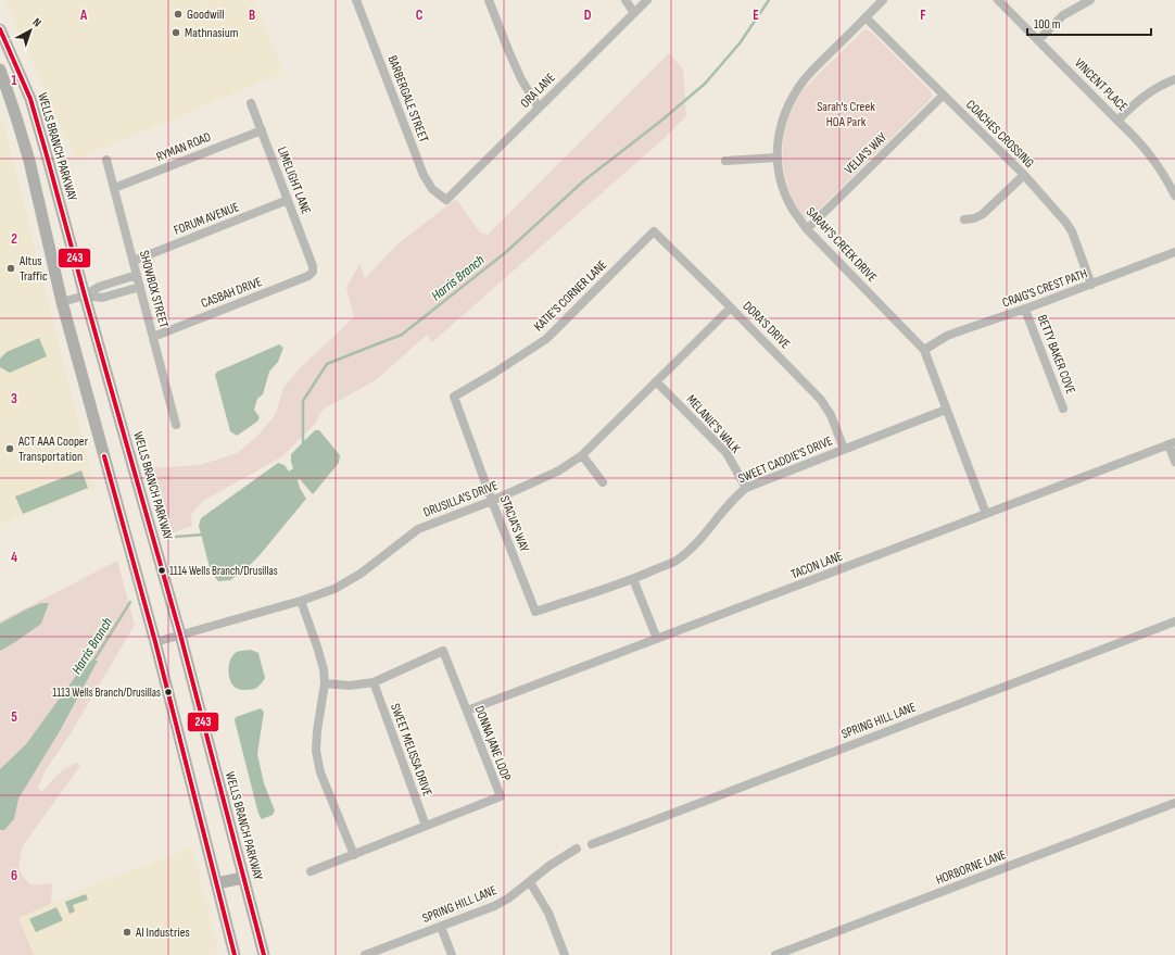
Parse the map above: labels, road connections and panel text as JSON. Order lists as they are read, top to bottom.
{
  "streets": {
    "main road": ["WELLS BRANCH PARKWAY"],
    "street": [
      "VINCENT PLACE",
      "ORA LANE",
      "BARBERGALE STREET",
      "COACHES CROSSING",
      "RYMAN ROAD",
      "VELIA'S WAY",
      "LIMELIGHT LANE",
      "FORUM AVENUE",
      "SARAH'S CREEK DRIVE",
      "CRAIG'S CREST PATH",
      "SHOWBOX STREET",
      "CASBAH DRIVE",
      "KATIE'S CORNER LANE",
      "DORA'S DRIVE",
      "BETTY BAKER COVE",
      "MELANIE'S WALK",
      "SWEET CADDIE'S DRIVE",
      "DRUSILLA'S DRIVE",
      "STACIA'S WAY",
      "TACON LANE",
      "SPRING HILL LANE",
      "DONNA JANE LOOP",
      "SWEET MELISSA DRIVE",
      "HORBORNE LANE"
    ]
  },
  "crossings": [
    ["ORA LANE", "BARBERGALE STREET"],
    ["COACHES CROSSING", "VELIA'S WAY"],
    ["COACHES CROSSING", "SARAH'S CREEK DRIVE"],
    ["COACHES CROSSING", "CRAIG'S CREST PATH"],
    ["WELLS BRANCH PARKWAY", "DRUSILLA'S DRIVE"],
    ["RYMAN ROAD", "LIMELIGHT LANE"],
    ["RYMAN ROAD", "SHOWBOX STREET"],
    ["VELIA'S WAY", "SARAH'S CREEK DRIVE"],
    ["LIMELIGHT LANE", "FORUM AVENUE"],
    ["LIMELIGHT LANE", "CASBAH DRIVE"],
    ["FORUM AVENUE", "SHOWBOX STREET"],
    ["SARAH'S CREEK DRIVE", "CRAIG'S CREST PATH"],
    ["SARAH'S CREEK DRIVE", "SWEET CADDIE'S DRIVE"],
    ["SARAH'S CREEK DRIVE", "TACON LANE"],
    ["CRAIG'S CREST PATH", "BETTY BAKER COVE"],
    ["SHOWBOX STREET", "CASBAH DRIVE"],
    ["KATIE'S CORNER LANE", "DORA'S DRIVE"],
    ["KATIE'S CORNER LANE", "STACIA'S WAY"],
    ["DORA'S DRIVE", "SWEET CADDIE'S DRIVE"],
    ["DORA'S DRIVE", "DRUSILLA'S DRIVE"],
    ["MELANIE'S WALK", "SWEET CADDIE'S DRIVE"],
    ["MELANIE'S WALK", "DRUSILLA'S DRIVE"],
    ["SWEET CADDIE'S DRIVE", "STACIA'S WAY"],
    ["DRUSILLA'S DRIVE", "STACIA'S WAY"],
    ["TACON LANE", "DONNA JANE LOOP"],
    ["DONNA JANE LOOP", "SWEET MELISSA DRIVE"]
  ],
  "water": ["Harris Branch"],
  "parks": ["Sarah's Creek HOA Park"],
  "places": [
    "Goodwill",
    "Mathnasium",
    "Altus Traffic",
    "ACT AAA Cooper Transportation",
    "1114 Wells Branch/Drusillas",
    "1113 Wells Branch/Drusillas",
    "AI Industries"
  ],
  "lines": ["transit line 243"],
  "scale_bar": "100 m",
  "north": "top right",
  "grid": {
    "columns": [
      "A",
      "B",
      "C",
      "D",
      "E",
      "F"
    ],
    "rows": [
      "1",
      "2",
      "3",
      "4",
      "5",
      "6"
    ]
  }
}
